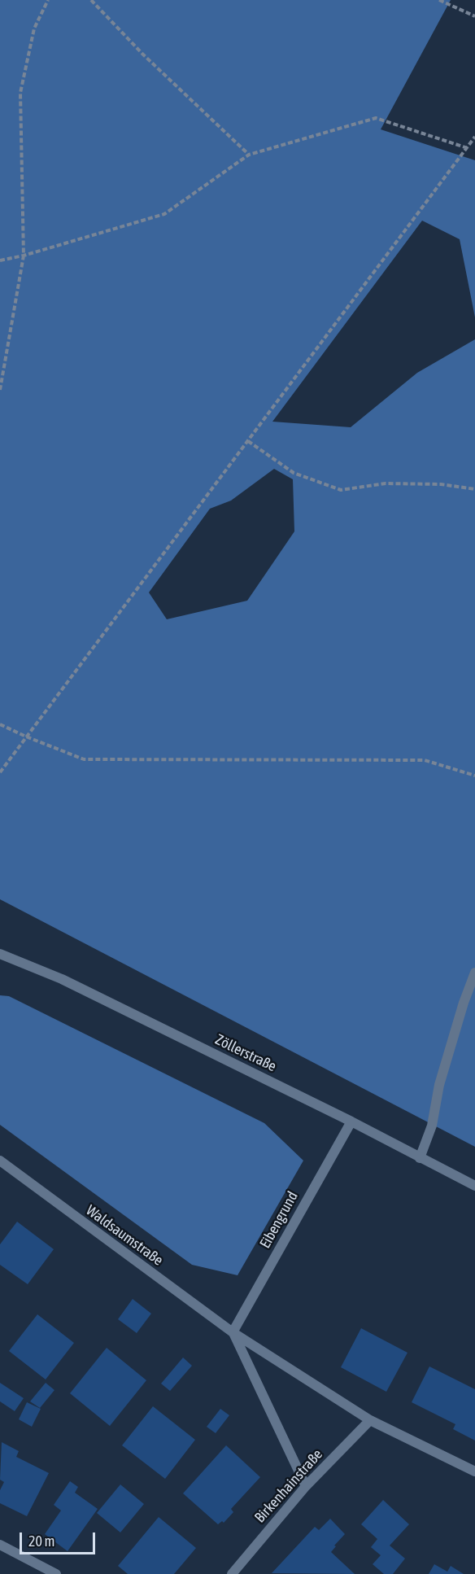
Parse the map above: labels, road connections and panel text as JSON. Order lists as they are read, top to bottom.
{
  "streets": {
    "street": [
      "Zöllerstraße",
      "Eibengrund",
      "Waldsaumstraße",
      "Birkenhainstraße"
    ]
  },
  "crossings": [
    ["Zöllerstraße", "Eibengrund"],
    ["Eibengrund", "Waldsaumstraße"],
    ["Waldsaumstraße", "Birkenhainstraße"]
  ],
  "scale_bar": "20 m"
}
